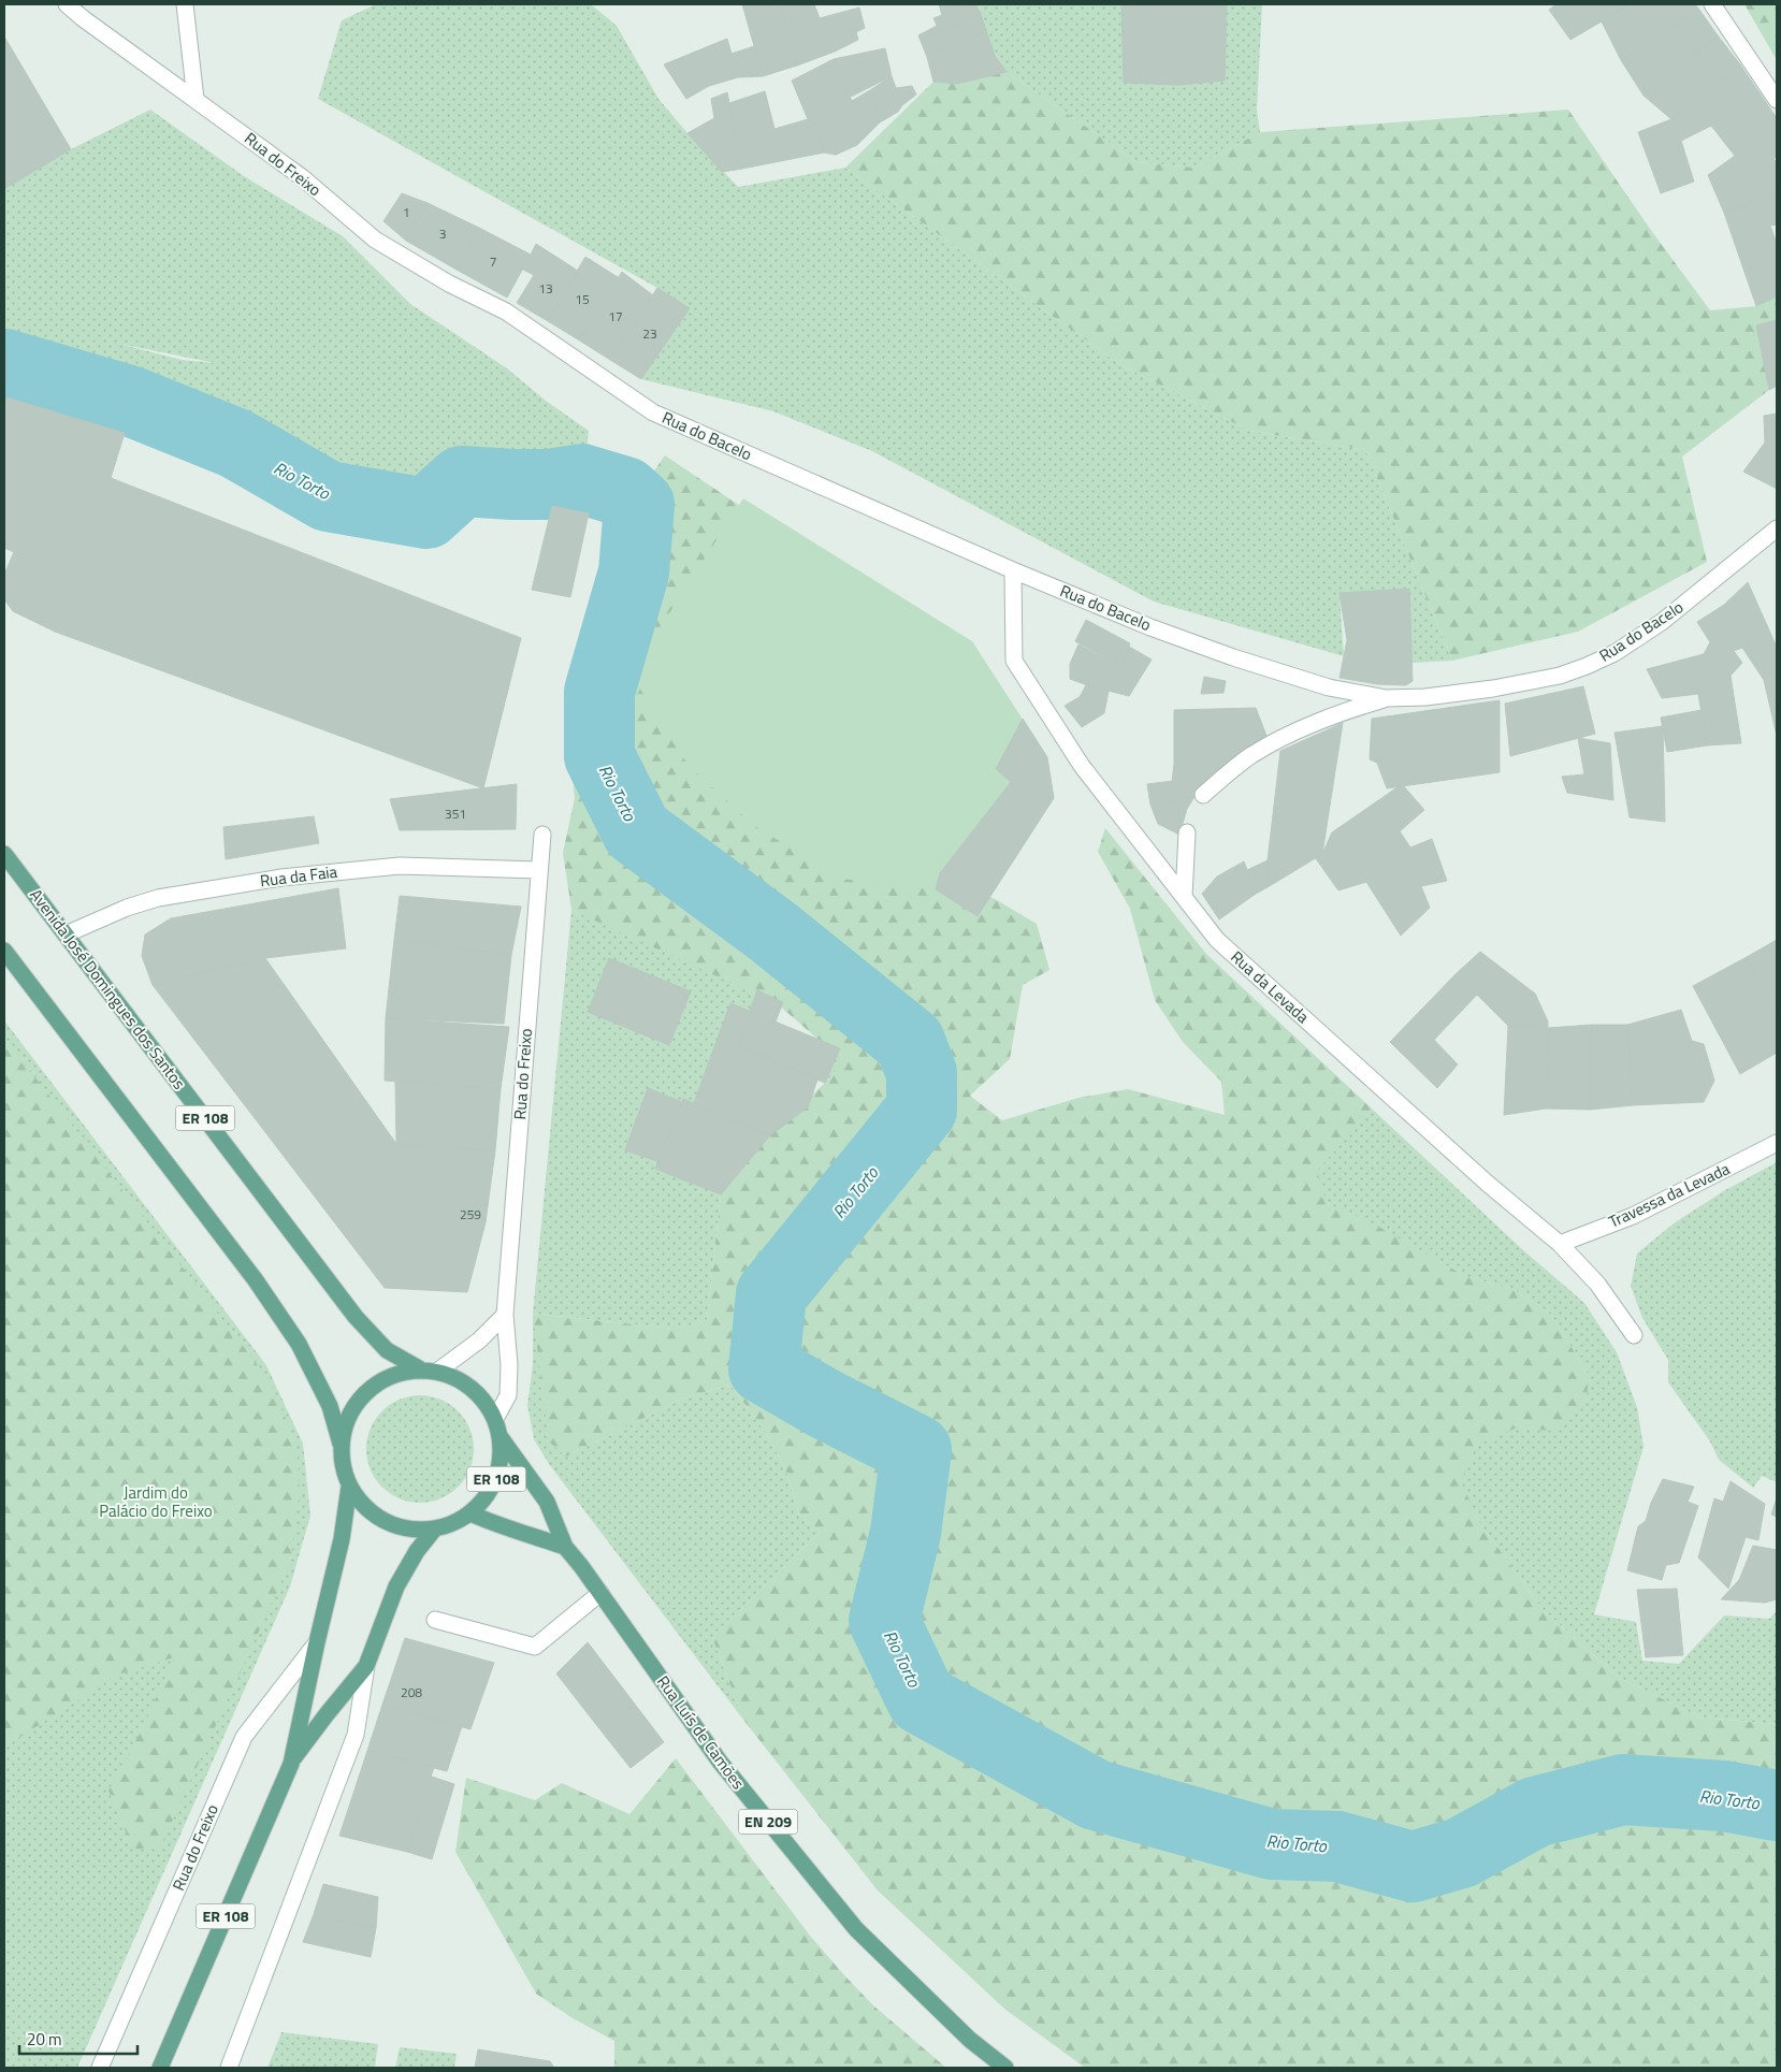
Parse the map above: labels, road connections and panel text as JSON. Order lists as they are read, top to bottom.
{
  "streets": {
    "main road": [
      "Rua do Freixo",
      "Avenida José Domingues dos Santos",
      "ER 108",
      "Rua Luís de Camões",
      "EN 209"
    ],
    "street": [
      "Rua do Bacelo",
      "Rua da Faia",
      "Rua da Levada",
      "Travessa da Levada"
    ]
  },
  "crossings": [
    ["Rua do Freixo", "Rua do Bacelo"],
    ["Rua do Freixo", "Rua da Faia"],
    ["Rua do Freixo", "Avenida José Domingues dos Santos"],
    ["Rua do Freixo", "ER 108"],
    ["Rua do Freixo", "Rua Luís de Camões"],
    ["Rua do Bacelo", "Rua da Levada"],
    ["Rua da Faia", "Avenida José Domingues dos Santos"],
    ["Rua da Levada", "Travessa da Levada"],
    ["Avenida José Domingues dos Santos", "ER 108"],
    ["Avenida José Domingues dos Santos", "Rua Luís de Camões"],
    ["ER 108", "Rua Luís de Camões"]
  ],
  "water": ["Rio Torto"],
  "parks": ["Jardim do Palácio do Freixo"],
  "house_numbers": [
    "1",
    "3",
    "7",
    "13",
    "15",
    "17",
    "23",
    "351",
    "259",
    "208"
  ],
  "scale_bar": "20 m"
}
